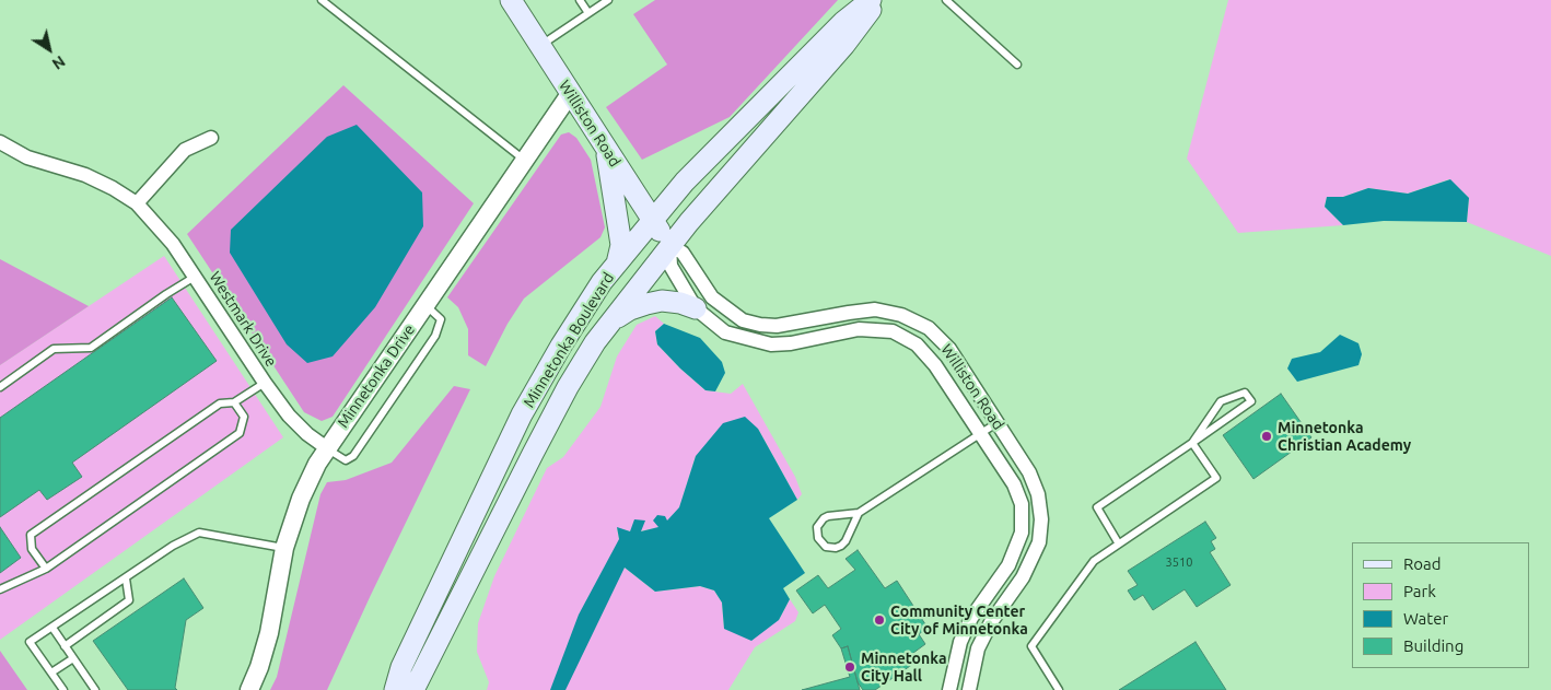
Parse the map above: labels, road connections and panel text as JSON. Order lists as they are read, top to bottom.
{
  "streets": {
    "main road": ["Williston Road", "Minnetonka Boulevard"],
    "street": ["Westmark Drive", "Minnetonka Drive"]
  },
  "crossings": [
    ["Williston Road", "Minnetonka Boulevard"],
    ["Williston Road", "Minnetonka Drive"],
    ["Westmark Drive", "Minnetonka Drive"]
  ],
  "places": ["Minnetonka Christian Academy", "Community Center City of Minnetonka", "Minnetonka City Hall"],
  "house_numbers": ["3510"],
  "legend": [
    "Road",
    "Park",
    "Water",
    "Building"
  ],
  "north": "bottom right"
}
